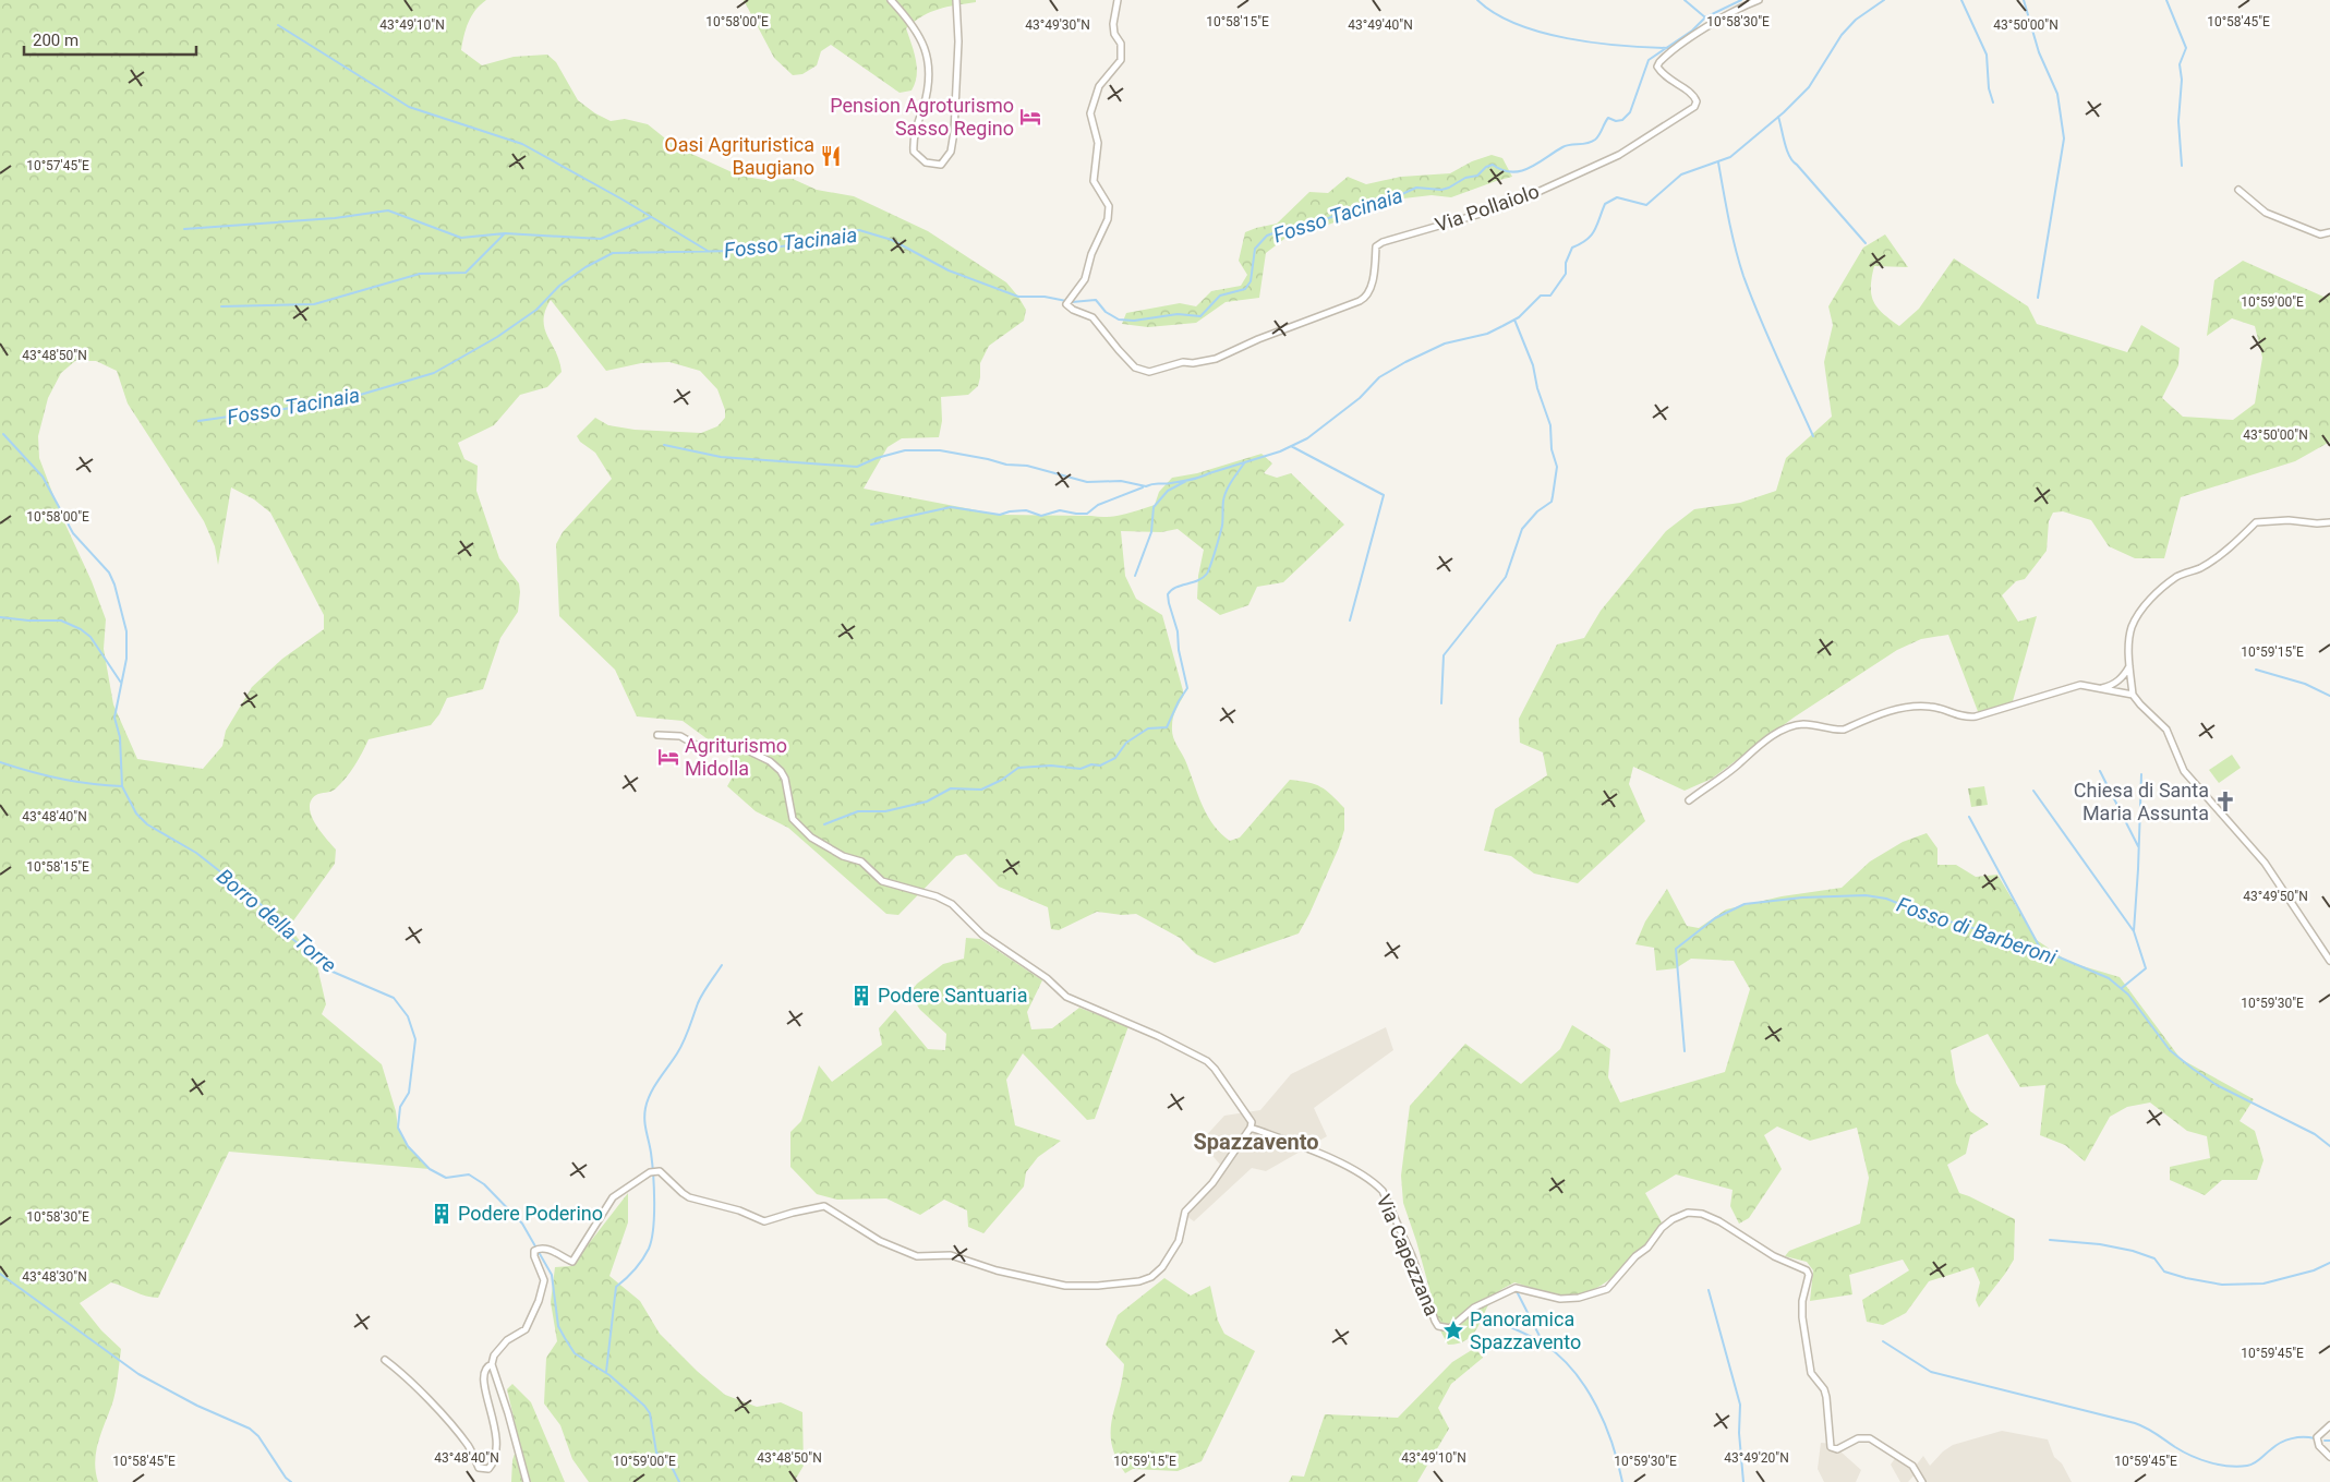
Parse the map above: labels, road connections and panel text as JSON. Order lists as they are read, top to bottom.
{
  "streets": {
    "street": ["Via Pollaiolo", "Via Capezzana"]
  },
  "districts": ["Spazzavento"],
  "water": ["Fosso Tacinaia", "Borro della Torre", "Fosso di Barberoni"],
  "places": {
    "hotel": ["Pension Agroturismo Sasso Regino", "Agriturismo Midolla"],
    "restaurant": ["Oasi Agrituristica Baugiano"],
    "church": ["Chiesa di Santa Maria Assunta"],
    "building": ["Podere Santuaria", "Podere Poderino"],
    "place": ["Panoramica Spazzavento"]
  },
  "scale_bar": "200 m",
  "coordinates": [
    "10°58'15\"E",
    "10°58'00\"E",
    "10°58'30\"E",
    "10°58'45\"E",
    "43°49'10\"N",
    "43°49'30\"N",
    "43°49'40\"N",
    "43°50'00\"N",
    "10°57'45\"E",
    "10°59'00\"E",
    "43°48'50\"N",
    "10°59'15\"E",
    "43°48'40\"N",
    "43°49'50\"N",
    "10°59'30\"E",
    "43°48'30\"N",
    "10°59'45\"E",
    "43°49'20\"N"
  ]
}
